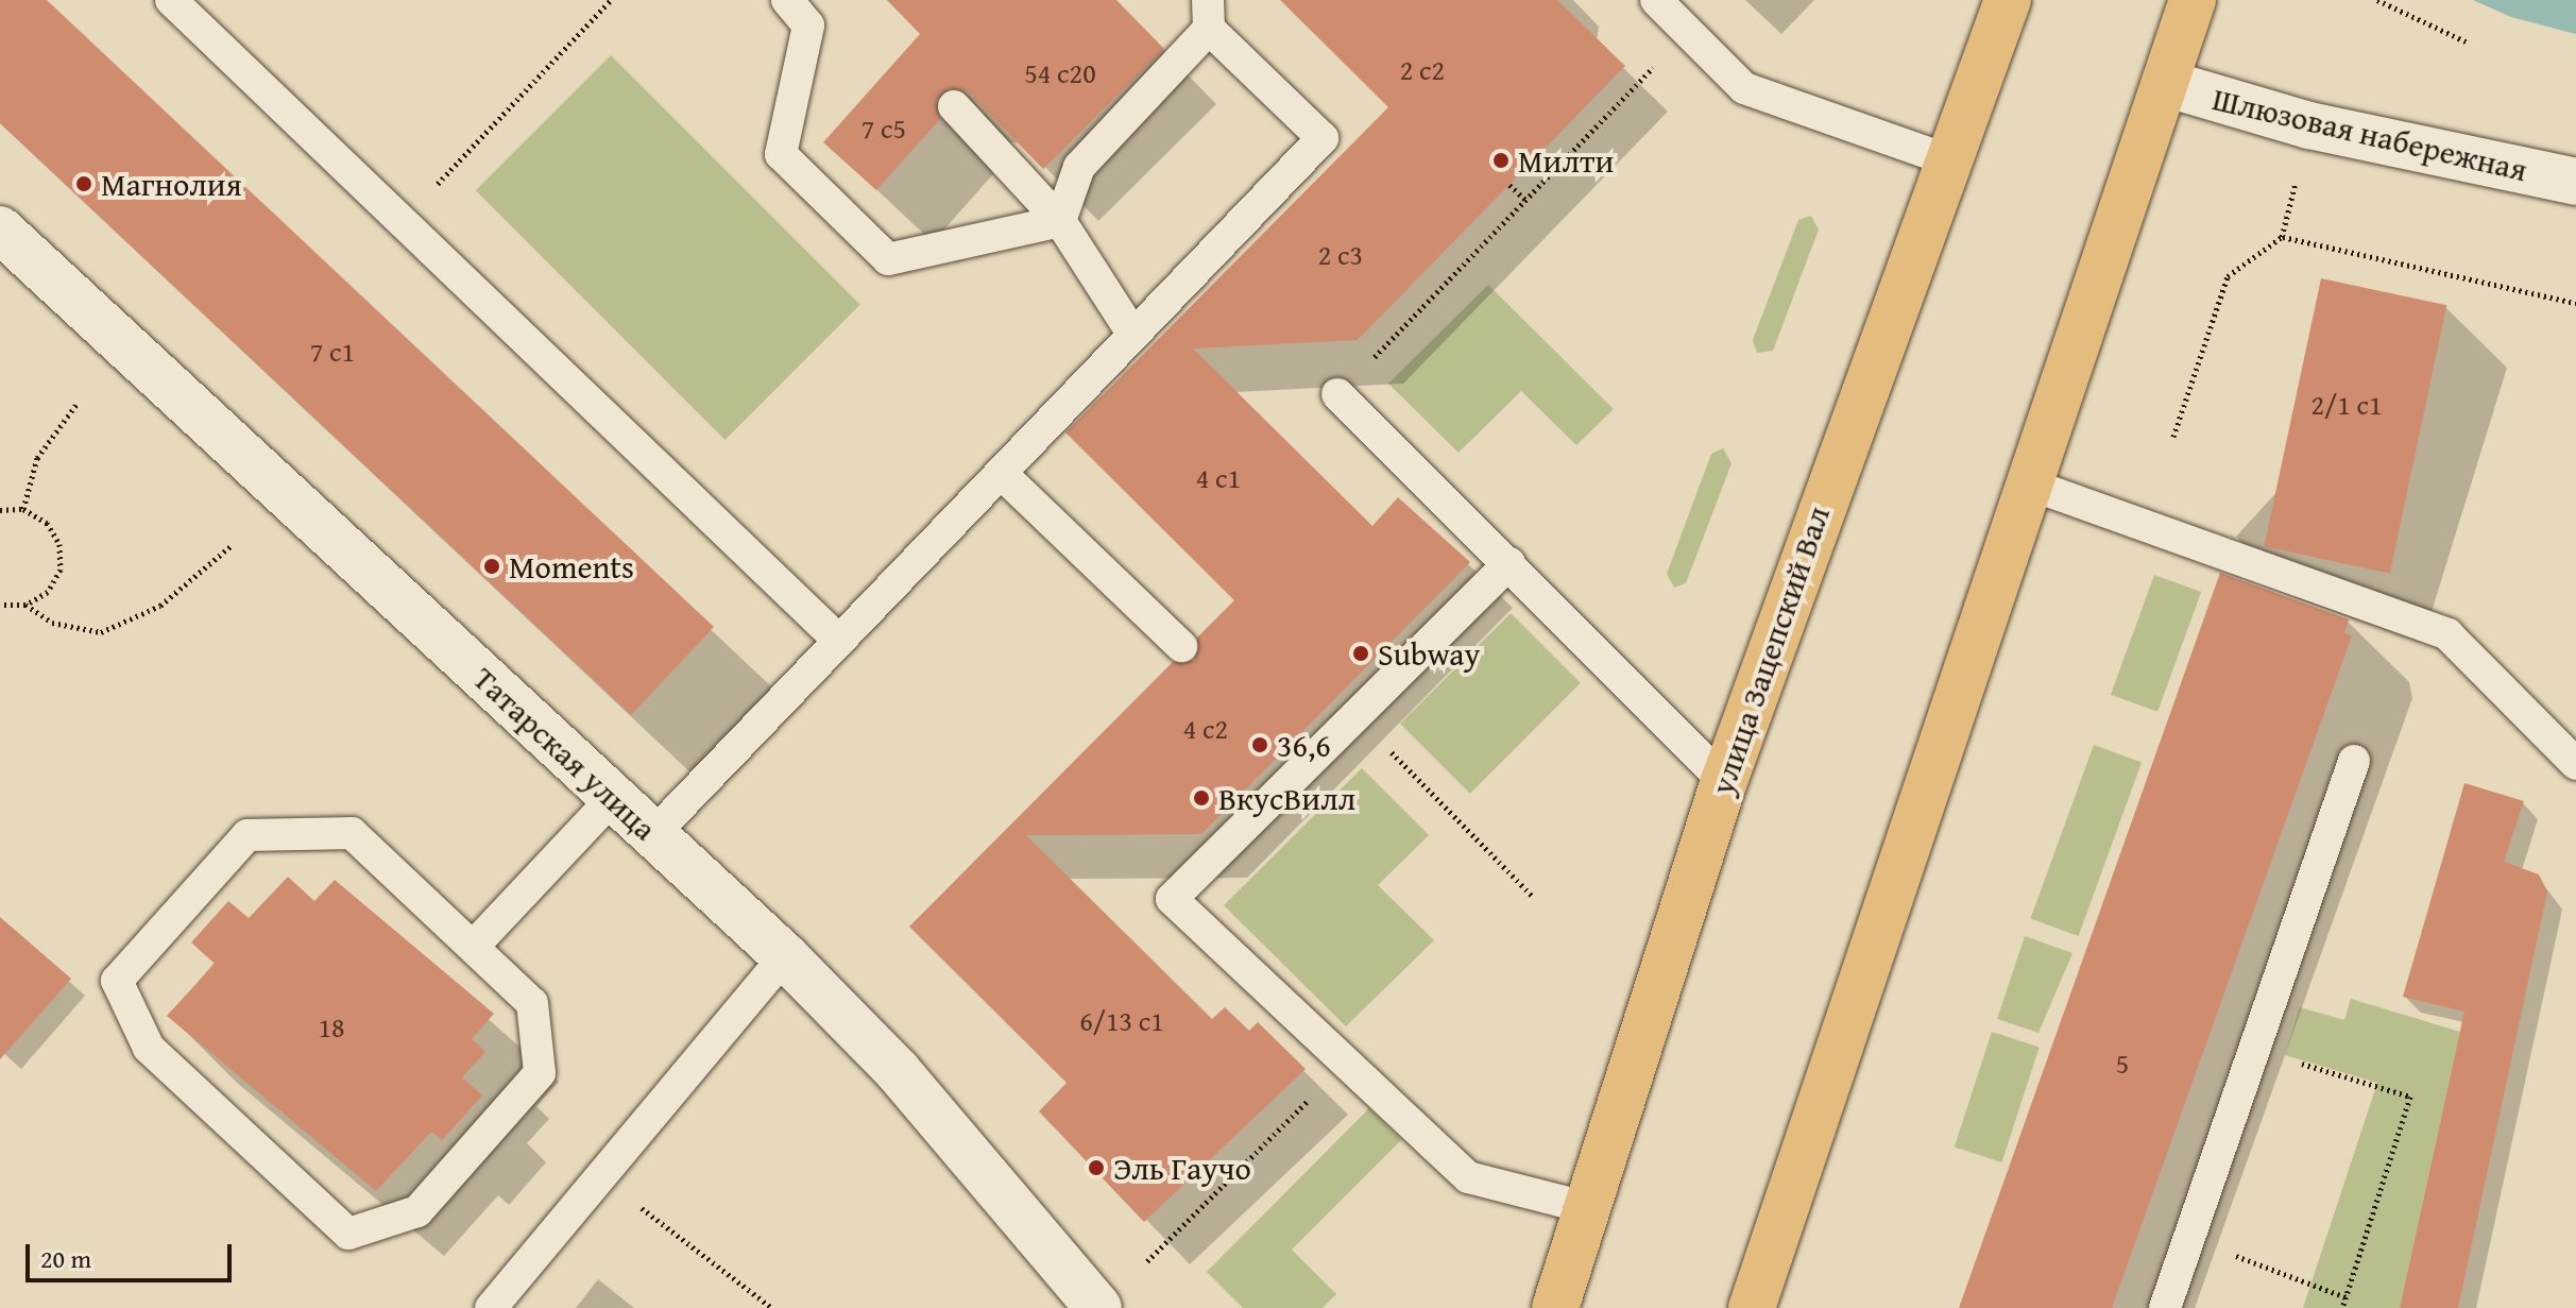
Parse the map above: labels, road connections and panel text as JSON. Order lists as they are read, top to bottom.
{
  "streets": {
    "main road": ["улица Зацепский Вал"],
    "street": ["Шлюзовая набережная", "Татарская улица"]
  },
  "places": [
    "Милти",
    "Магнолия",
    "Moments",
    "Subway",
    "36,6",
    "ВкусВилл",
    "Эль Гаучо"
  ],
  "house_numbers": [
    "2 с2",
    "54 с20",
    "7 с5",
    "2 с3",
    "7 с1",
    "2/1 с1",
    "4 с1",
    "4 с2",
    "6/13 с1",
    "18",
    "5"
  ],
  "scale_bar": "20 m"
}
